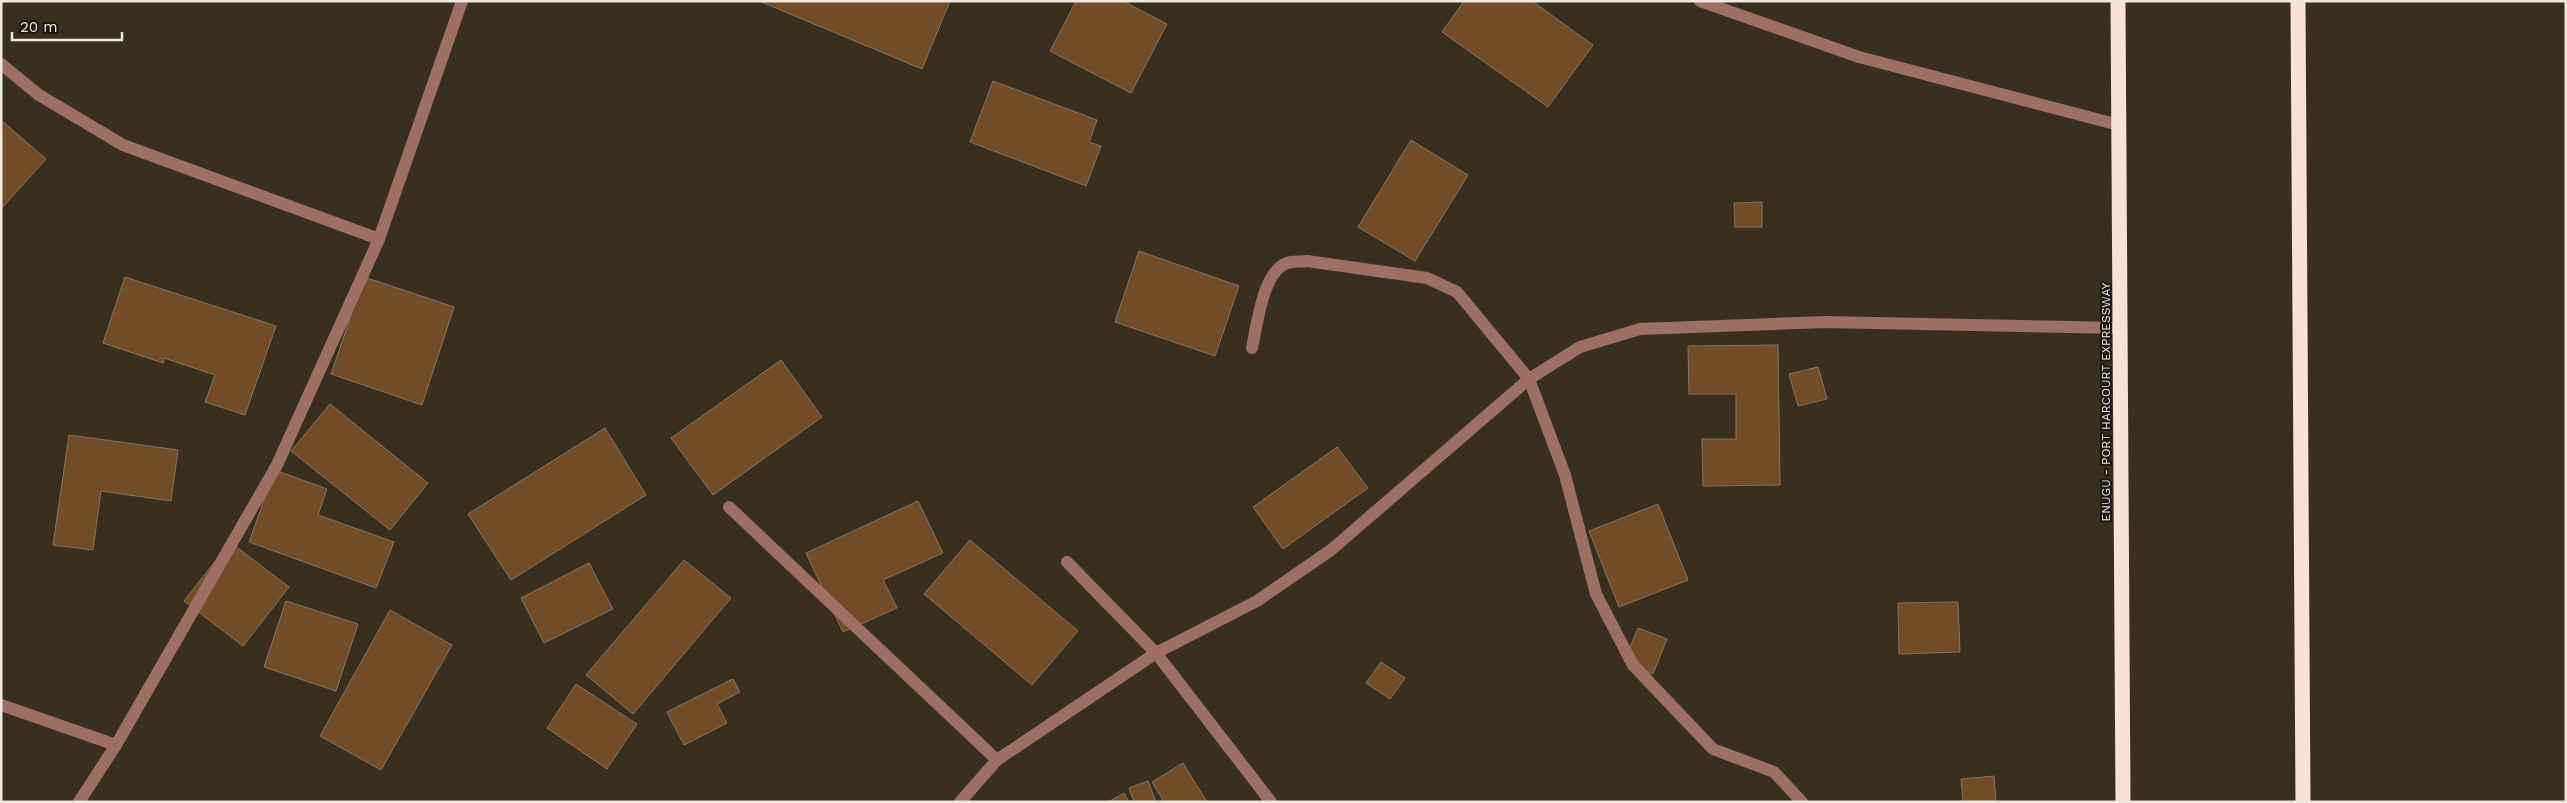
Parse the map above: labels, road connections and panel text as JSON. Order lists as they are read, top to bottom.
{
  "streets": {
    "highway": ["ENUGU - PORT HARCOURT EXPRESSWAY"]
  },
  "scale_bar": "20 m"
}
